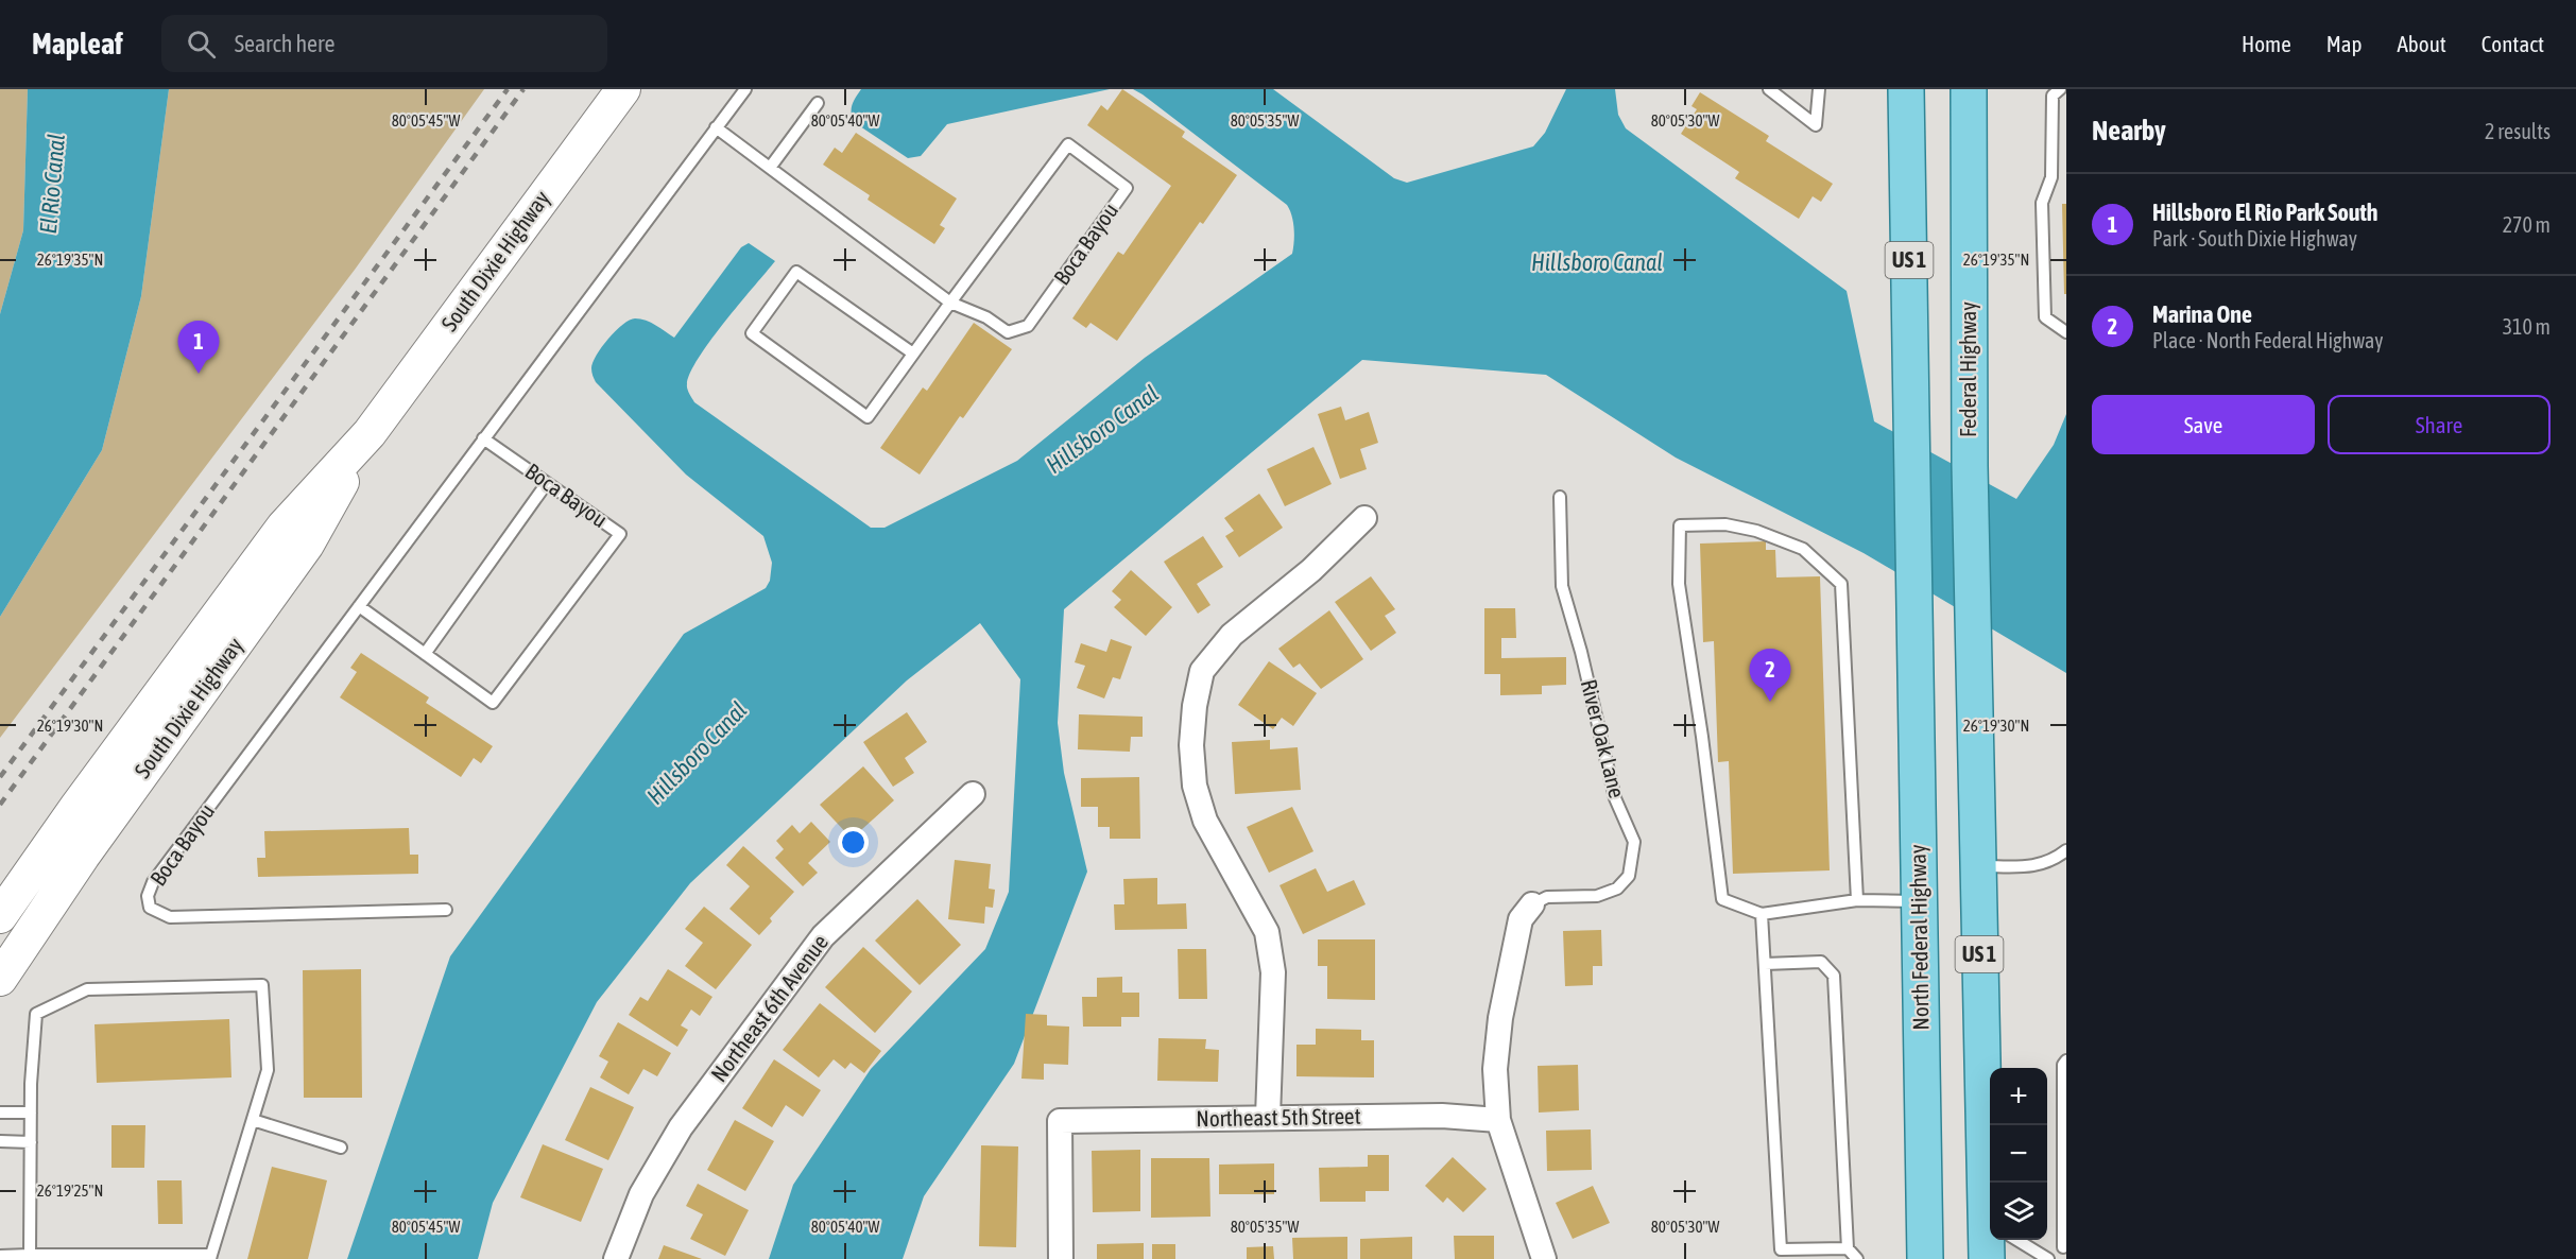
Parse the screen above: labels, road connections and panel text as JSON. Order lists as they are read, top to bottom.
{
  "streets": {
    "main road": [
      "US 1",
      "South Dixie Highway",
      "Federal Highway",
      "North Federal Highway"
    ],
    "street": ["Northeast 6th Avenue", "Northeast 5th Street"],
    "lane": ["Boca Bayou", "River Oak Lane"]
  },
  "crossings": [
    ["US 1", "Federal Highway"]
  ],
  "water": ["El Rio Canal", "Hillsboro Canal"],
  "page": {
    "header": "Mapleaf",
    "search": "Search here",
    "nav": [
      "Home",
      "Map",
      "About",
      "Contact"
    ],
    "heading": ["Nearby", "2 results"],
    "list": [
      {
        "mark": "1",
        "name": "Hillsboro El Rio Park South",
        "note": "Park · South Dixie Highway",
        "value": "270 m"
      },
      {
        "mark": "2",
        "name": "Marina One",
        "note": "Place · North Federal Highway",
        "value": "310 m"
      }
    ],
    "pins": ["1", "2"],
    "buttons": ["Save", "Share"],
    "map_buttons": ["+", "−"]
  },
  "coordinates": [
    "80°05'45\"W",
    "80°05'40\"W",
    "80°05'35\"W",
    "80°05'30\"W",
    "26°19'35\"N",
    "26°19'30\"N",
    "26°19'25\"N"
  ]
}
